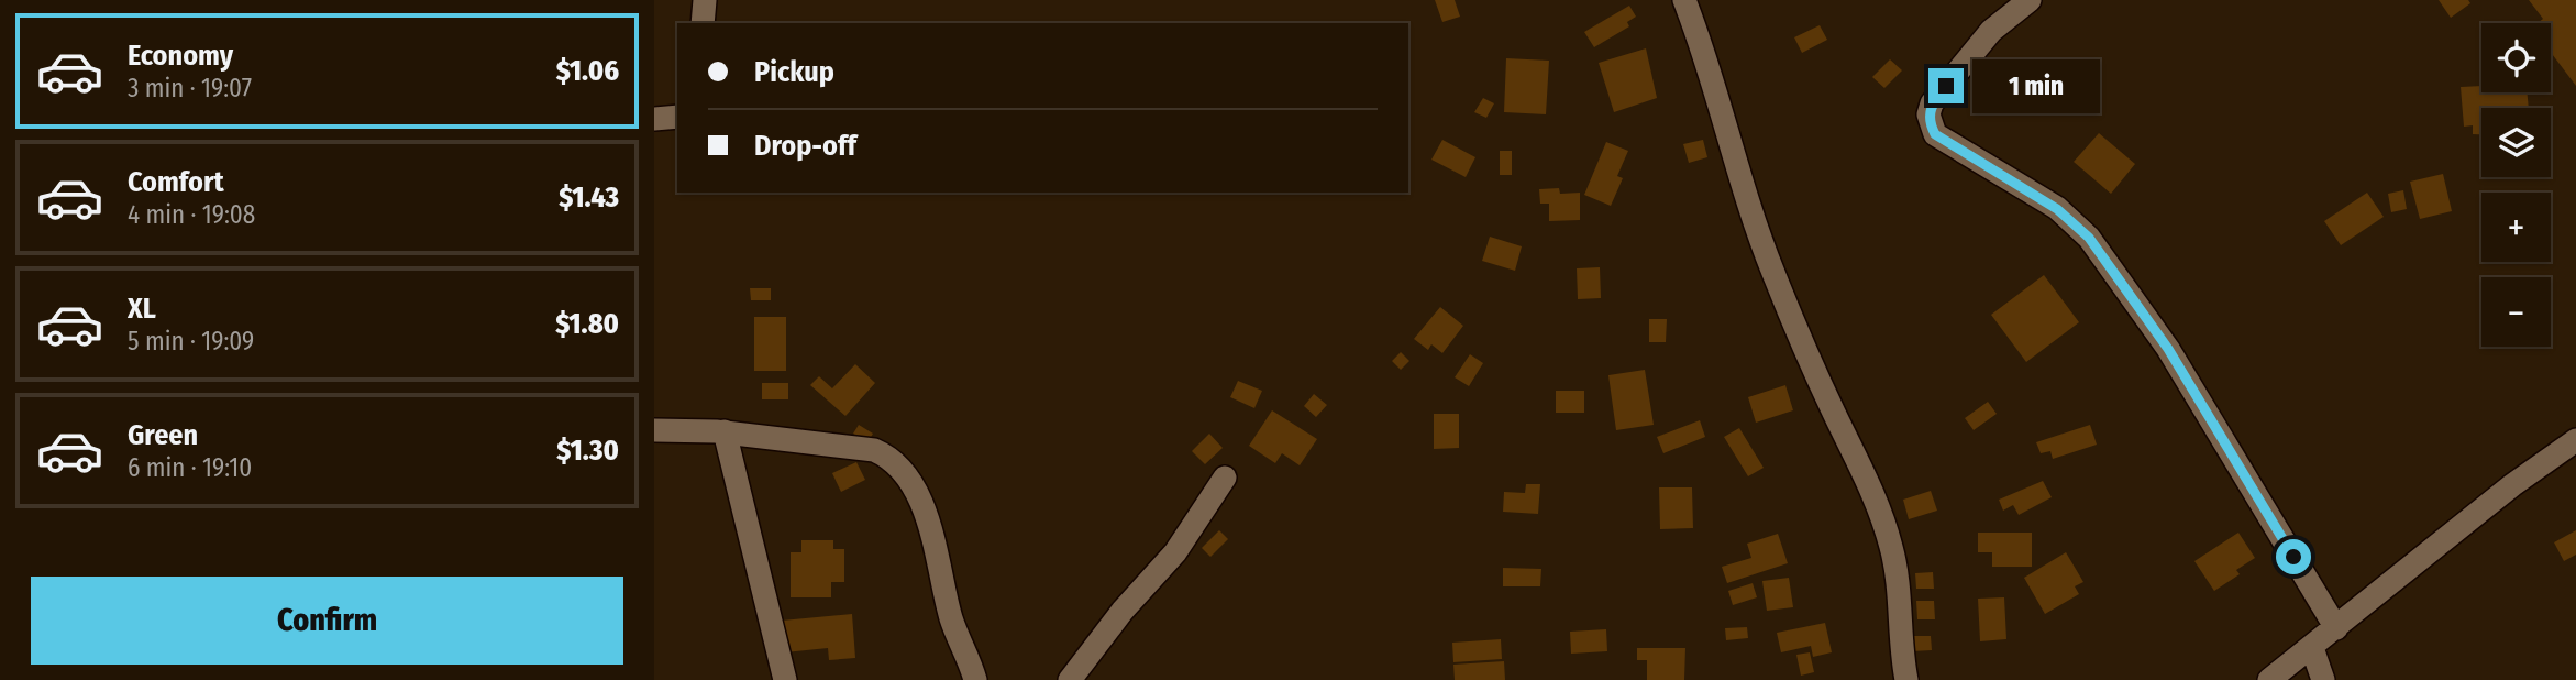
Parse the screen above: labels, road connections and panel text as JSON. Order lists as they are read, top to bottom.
{
  "page": {
    "list": [
      {
        "name": "Economy",
        "note": "3 min · 19:07",
        "value": "$1.06"
      },
      {
        "name": "Comfort",
        "note": "4 min · 19:08",
        "value": "$1.43"
      },
      {
        "name": "XL",
        "note": "5 min · 19:09",
        "value": "$1.80"
      },
      {
        "name": "Green",
        "note": "6 min · 19:10",
        "value": "$1.30"
      }
    ],
    "map_buttons": ["+", "−"],
    "banner": ["Pickup", "Drop-off"],
    "bubble": "1 min",
    "buttons": "Confirm"
  }
}
